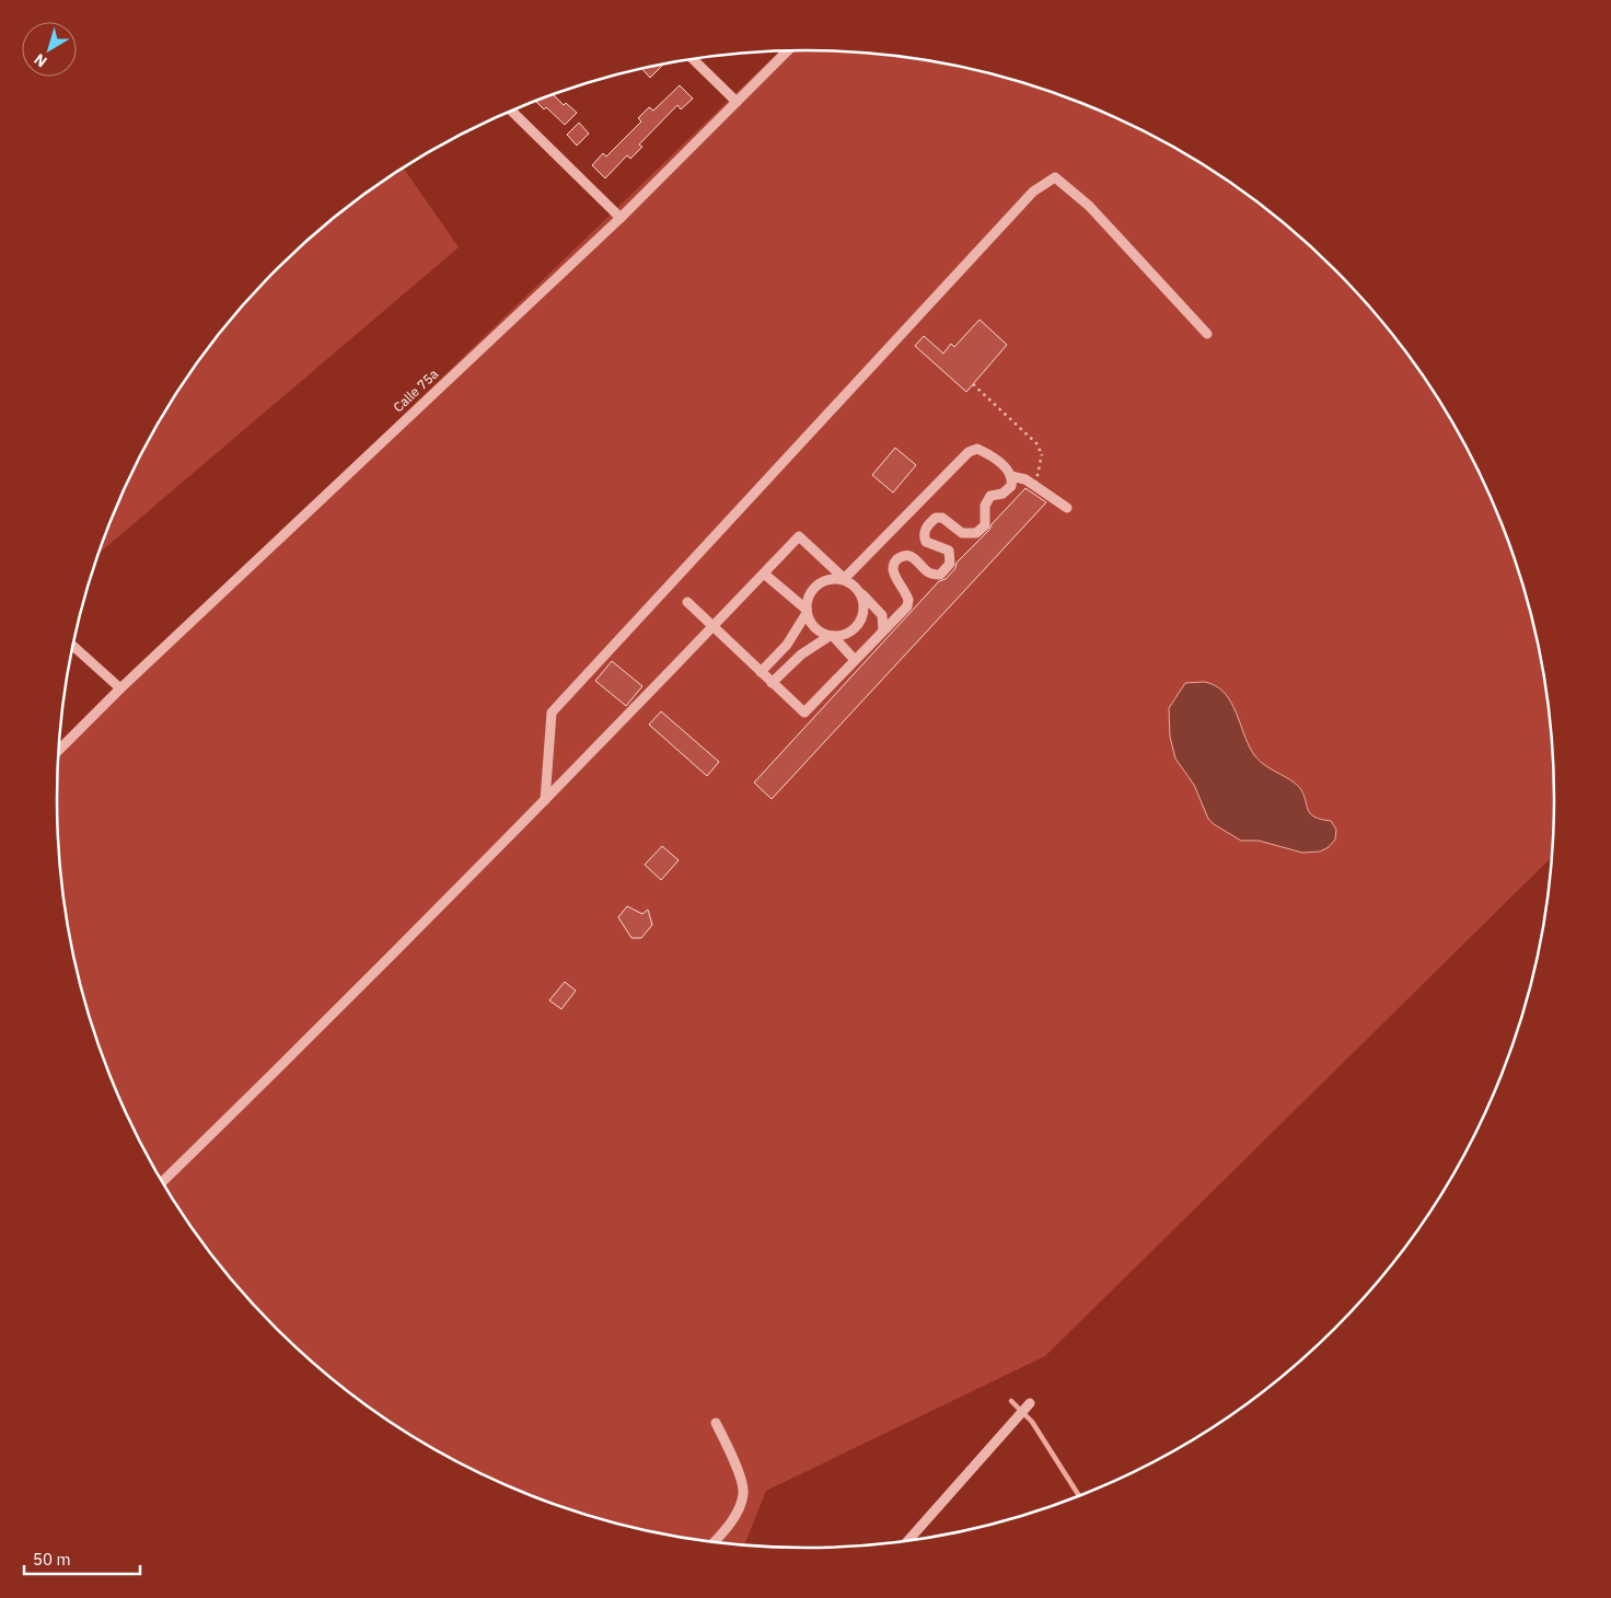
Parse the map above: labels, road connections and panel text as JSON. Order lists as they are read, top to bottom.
{
  "streets": {
    "street": ["Calle 75a"]
  },
  "scale_bar": "50 m",
  "north": "bottom left"
}
